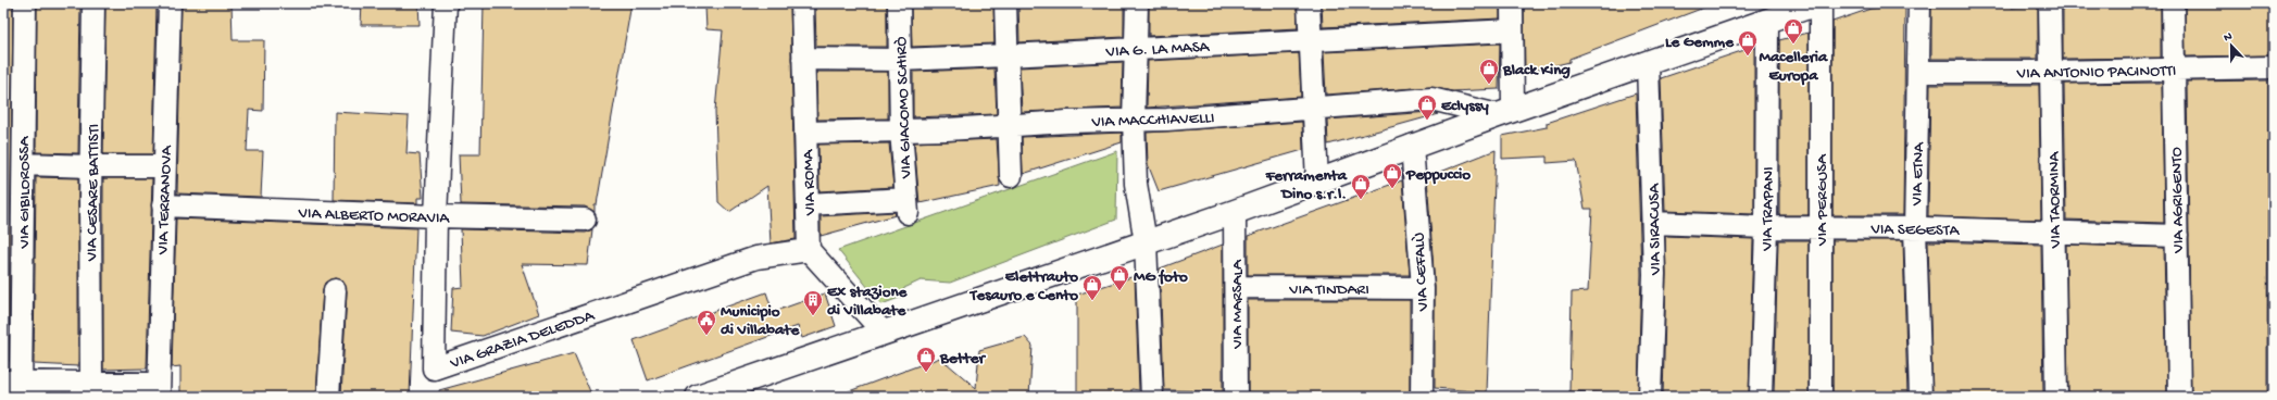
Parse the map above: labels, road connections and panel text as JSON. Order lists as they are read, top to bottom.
{
  "streets": {
    "street": [
      "VIA G. LA MASA",
      "VIA ANTONIO PACINOTTI",
      "VIA GIACOMO SCHIRÒ",
      "VIA MACCHIAVELLI",
      "VIA ETNA",
      "VIA ROMA",
      "VIA GIBILOROSSA",
      "VIA CESARE BATTISTI",
      "VIA TERRANOVA",
      "VIA PERGUSA",
      "VIA TAORMINA",
      "VIA AGRIGENTO",
      "VIA TRAPANI",
      "VIA ALBERTO MORAVIA",
      "VIA SEGESTA",
      "VIA SIRACUSA",
      "VIA CEFALÙ",
      "VIA TINDARI",
      "VIA MARSALA",
      "VIA GRAZIA DELEDDA"
    ]
  },
  "crossings": [
    ["VIA G. LA MASA", "VIA GIACOMO SCHIRÒ"],
    ["VIA G. LA MASA", "VIA ROMA"],
    ["VIA ANTONIO PACINOTTI", "VIA ETNA"],
    ["VIA ANTONIO PACINOTTI", "VIA TAORMINA"],
    ["VIA ANTONIO PACINOTTI", "VIA AGRIGENTO"],
    ["VIA GIACOMO SCHIRÒ", "VIA MACCHIAVELLI"],
    ["VIA GIACOMO SCHIRÒ", "VIA ROMA"],
    ["VIA MACCHIAVELLI", "VIA ROMA"],
    ["VIA ETNA", "VIA SEGESTA"],
    ["VIA ROMA", "VIA GRAZIA DELEDDA"],
    ["VIA TERRANOVA", "VIA ALBERTO MORAVIA"],
    ["VIA PERGUSA", "VIA SEGESTA"],
    ["VIA TAORMINA", "VIA SEGESTA"],
    ["VIA AGRIGENTO", "VIA SEGESTA"],
    ["VIA TRAPANI", "VIA SEGESTA"],
    ["VIA ALBERTO MORAVIA", "VIA GRAZIA DELEDDA"],
    ["VIA SEGESTA", "VIA SIRACUSA"],
    ["VIA CEFALÙ", "VIA TINDARI"],
    ["VIA TINDARI", "VIA MARSALA"]
  ],
  "places": {
    "shop": [
      "Macelleria Europa",
      "Le Gemme",
      "Black King",
      "Eclyssy",
      "Peppuccio",
      "Ferramenta Dino s.r.l.",
      "MG foto",
      "Elettrauto Tesauro e Cento",
      "Better"
    ],
    "building": ["Ex stazione di Villabate"],
    "public building": ["Municipio di Villabate"]
  },
  "north": "top"
}
